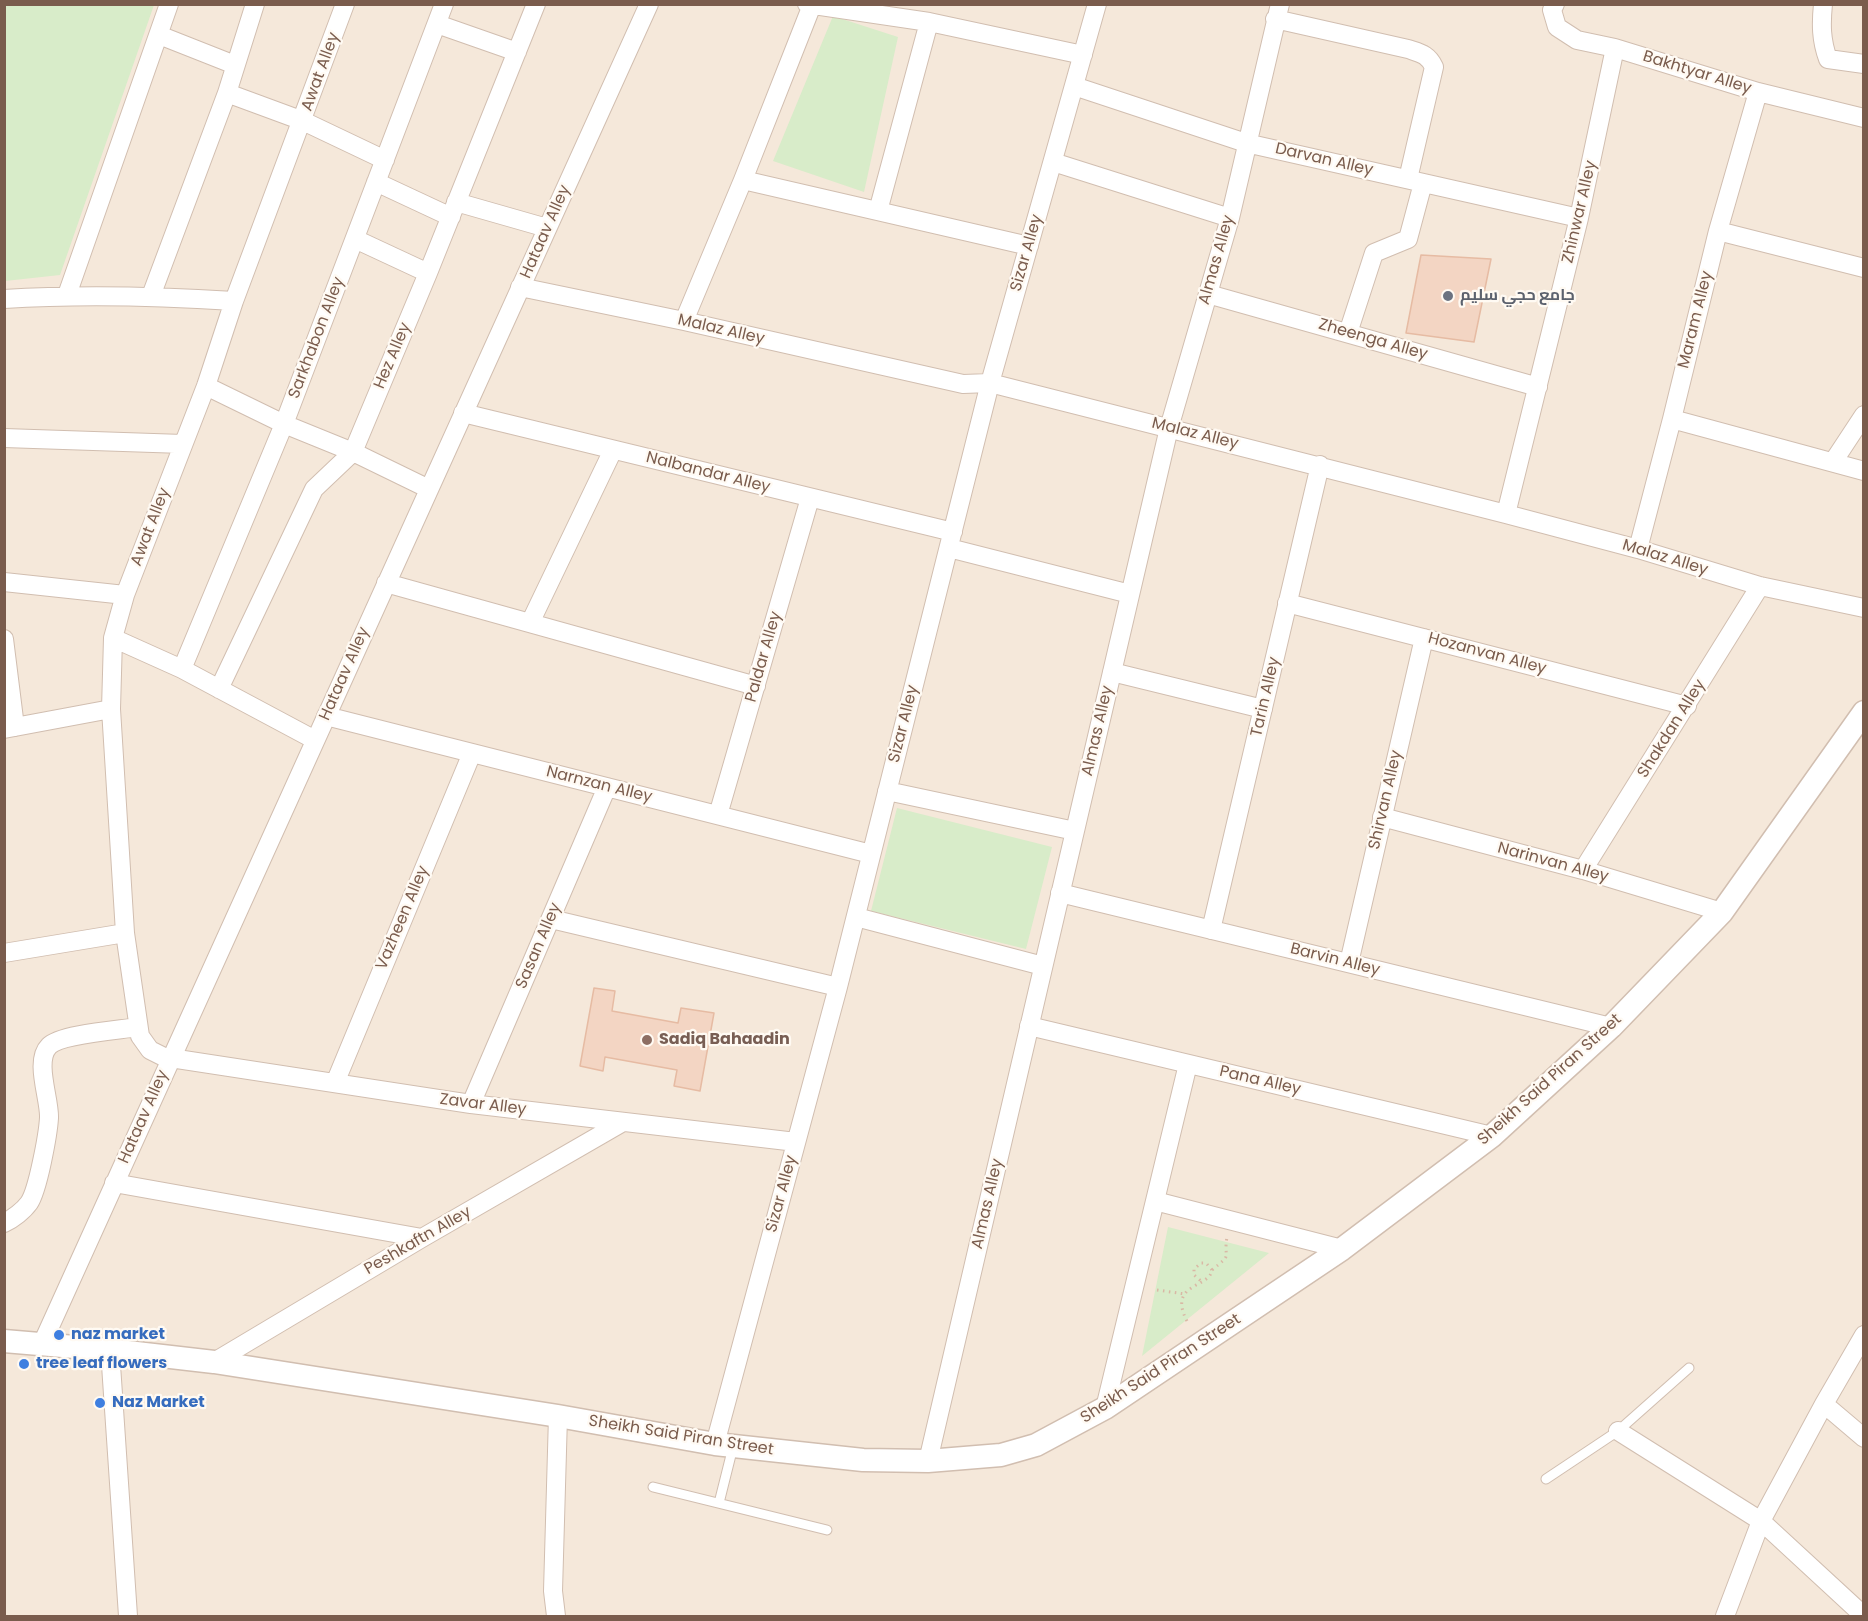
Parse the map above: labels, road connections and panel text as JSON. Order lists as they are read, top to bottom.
{
  "streets": {
    "street": [
      "Awat Alley",
      "Bakhtyar Alley",
      "Darvan Alley",
      "Zhinwar Alley",
      "Hataav Alley",
      "Sizar Alley",
      "Almas Alley",
      "Maram Alley",
      "Malaz Alley",
      "Sarkhabon Alley",
      "Zheenga Alley",
      "Hez Alley",
      "Nalbandar Alley",
      "Hozanvan Alley",
      "Paldar Alley",
      "Tarin Alley",
      "Shakdan Alley",
      "Narnzan Alley",
      "Shirvan Alley",
      "Narinvan Alley",
      "Vazheen Alley",
      "Sasan Alley",
      "Barvin Alley",
      "Sheikh Said Piran Street",
      "Pana Alley",
      "Zavar Alley",
      "Peshkaftn Alley"
    ]
  },
  "crossings": [
    ["Awat Alley", "Hataav Alley"],
    ["Awat Alley", "Zavar Alley"],
    ["Bakhtyar Alley", "Zhinwar Alley"],
    ["Bakhtyar Alley", "Maram Alley"],
    ["Darvan Alley", "Zhinwar Alley"],
    ["Darvan Alley", "Sizar Alley"],
    ["Darvan Alley", "Almas Alley"],
    ["Zhinwar Alley", "Malaz Alley"],
    ["Zhinwar Alley", "Zheenga Alley"],
    ["Hataav Alley", "Malaz Alley"],
    ["Hataav Alley", "Nalbandar Alley"],
    ["Hataav Alley", "Narnzan Alley"],
    ["Hataav Alley", "Sheikh Said Piran Street"],
    ["Hataav Alley", "Zavar Alley"],
    ["Sizar Alley", "Malaz Alley"],
    ["Sizar Alley", "Nalbandar Alley"],
    ["Sizar Alley", "Narnzan Alley"],
    ["Sizar Alley", "Sheikh Said Piran Street"],
    ["Sizar Alley", "Zavar Alley"],
    ["Almas Alley", "Malaz Alley"],
    ["Almas Alley", "Zheenga Alley"],
    ["Almas Alley", "Nalbandar Alley"],
    ["Almas Alley", "Barvin Alley"],
    ["Almas Alley", "Sheikh Said Piran Street"],
    ["Almas Alley", "Pana Alley"],
    ["Maram Alley", "Malaz Alley"],
    ["Malaz Alley", "Tarin Alley"],
    ["Malaz Alley", "Shakdan Alley"],
    ["Nalbandar Alley", "Paldar Alley"],
    ["Hozanvan Alley", "Tarin Alley"],
    ["Hozanvan Alley", "Shakdan Alley"],
    ["Hozanvan Alley", "Shirvan Alley"],
    ["Paldar Alley", "Narnzan Alley"],
    ["Tarin Alley", "Barvin Alley"],
    ["Shakdan Alley", "Narinvan Alley"],
    ["Narnzan Alley", "Vazheen Alley"],
    ["Narnzan Alley", "Sasan Alley"],
    ["Shirvan Alley", "Narinvan Alley"],
    ["Shirvan Alley", "Barvin Alley"],
    ["Narinvan Alley", "Sheikh Said Piran Street"],
    ["Vazheen Alley", "Zavar Alley"],
    ["Sasan Alley", "Zavar Alley"],
    ["Barvin Alley", "Sheikh Said Piran Street"],
    ["Sheikh Said Piran Street", "Pana Alley"],
    ["Sheikh Said Piran Street", "Peshkaftn Alley"],
    ["Zavar Alley", "Peshkaftn Alley"]
  ],
  "places": [
    "جامع حجي سليم",
    "Sadiq Bahaadin",
    "naz market",
    "tree leaf flowers",
    "Naz Market"
  ]
}
